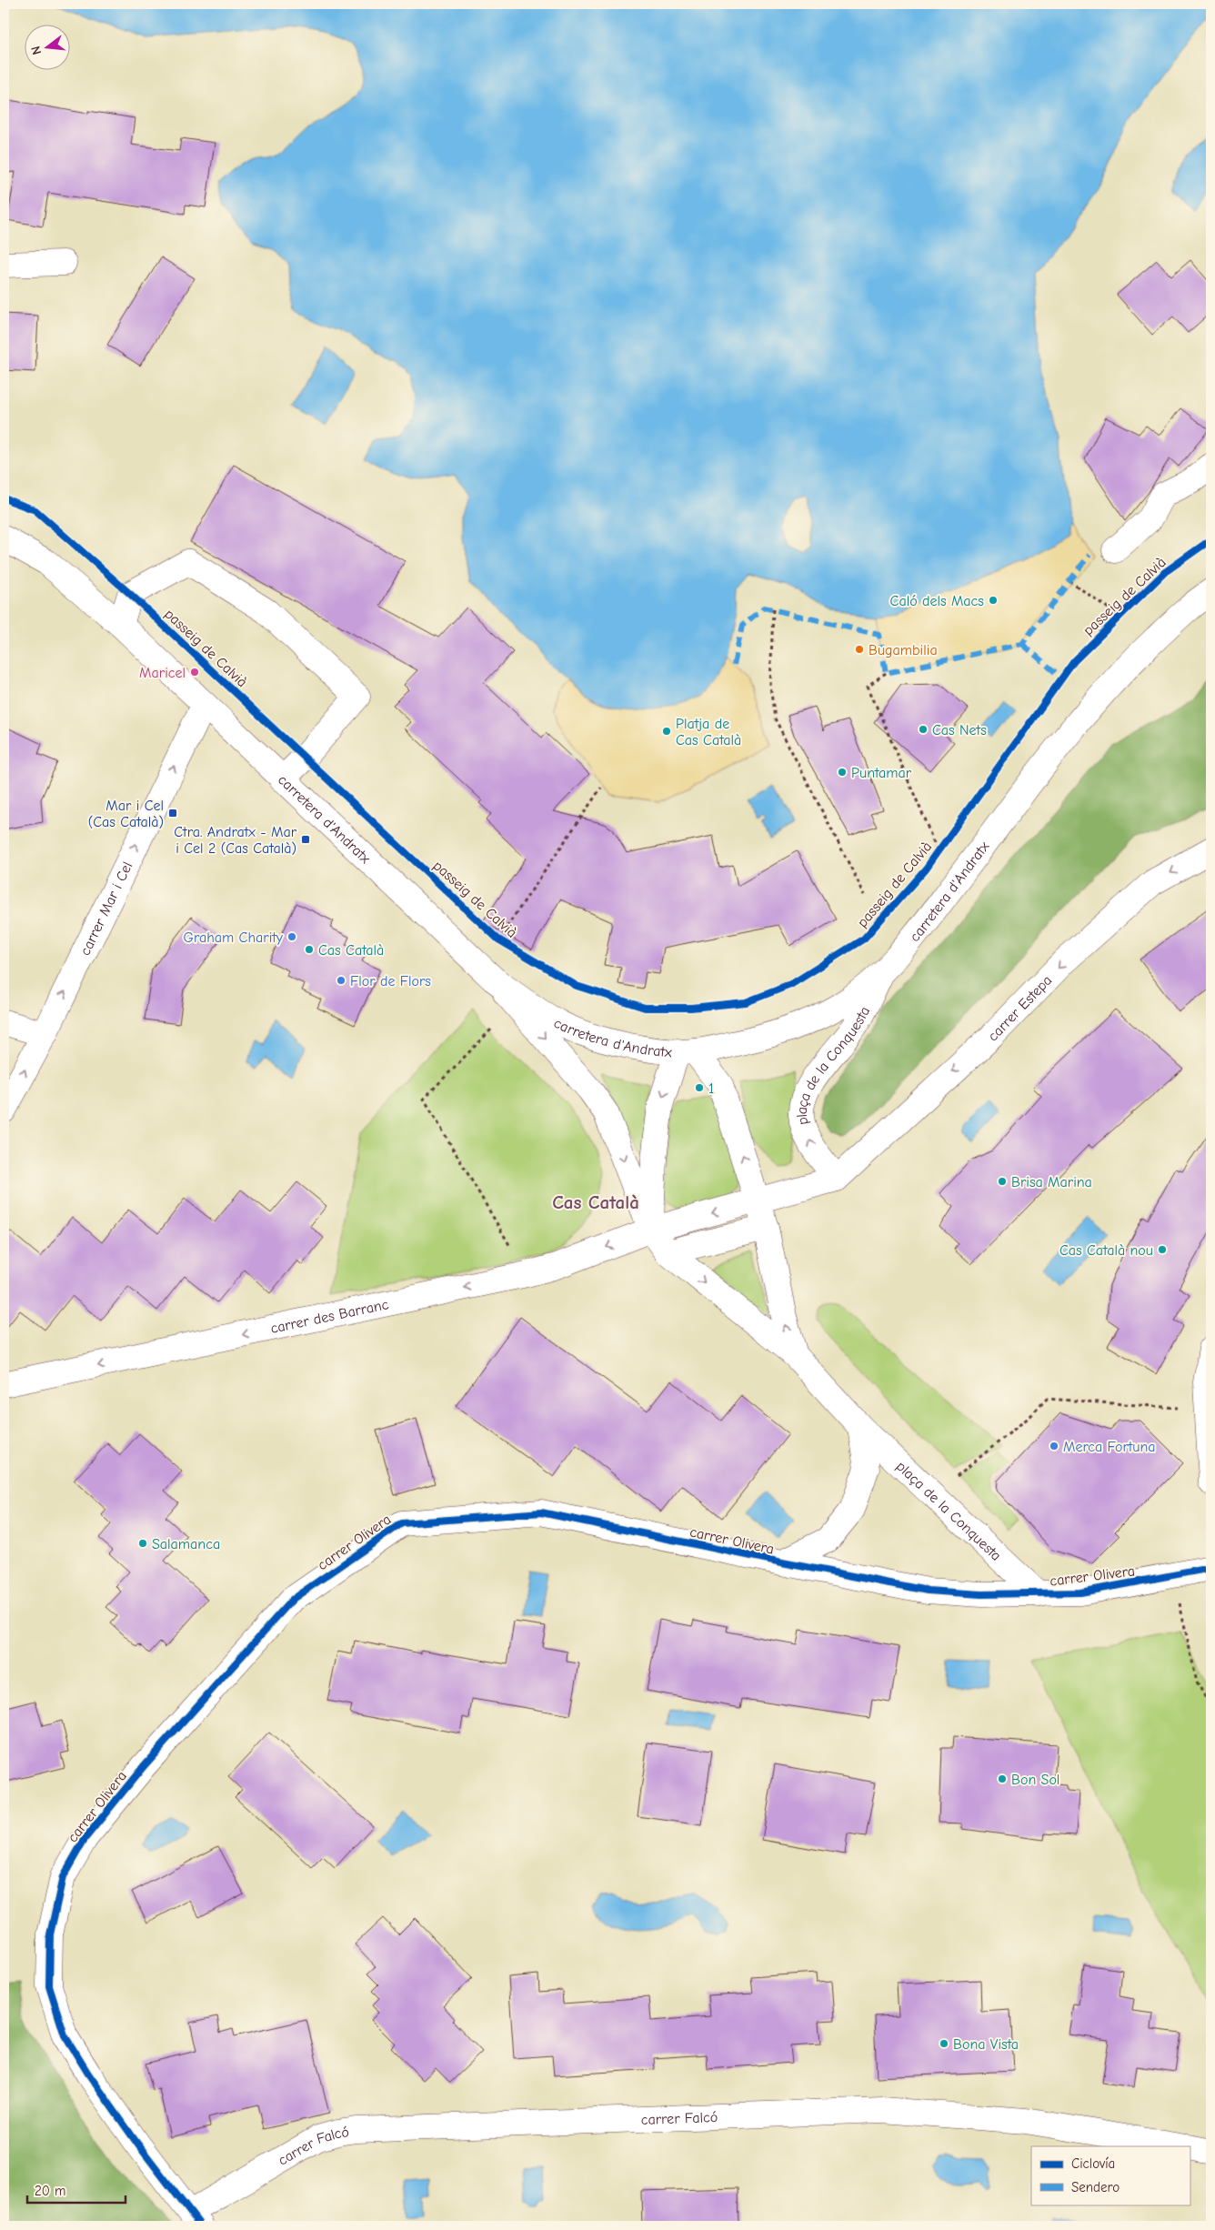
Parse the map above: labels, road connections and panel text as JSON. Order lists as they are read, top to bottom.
{
  "streets": {
    "street": [
      "carretera d'Andratx",
      "carrer Mar i Cel",
      "carrer Estepa",
      "plaça de la Conquesta",
      "carrer des Barranc",
      "carrer Olivera",
      "carrer Falcó"
    ],
    "cycle path": ["passeig de Calvià"]
  },
  "crossings": [
    ["carretera d'Andratx", "carrer Mar i Cel"],
    ["carretera d'Andratx", "plaça de la Conquesta"],
    ["carrer Estepa", "plaça de la Conquesta"],
    ["plaça de la Conquesta", "carrer des Barranc"],
    ["plaça de la Conquesta", "carrer Olivera"],
    ["carrer Olivera", "carrer Falcó"]
  ],
  "one_way": ["carrer Mar i Cel", "carrer Estepa", "carrer des Barranc"],
  "districts": ["Cas Català"],
  "places": {
    "other": [
      "Caló dels Macs",
      "Bugambilia",
      "Maricel",
      "Cas Nets",
      "Platja de Cas Català",
      "Puntamar",
      "Graham Charity",
      "Cas Català",
      "Flor de Flors",
      "1",
      "Brisa Marina",
      "Cas Català nou",
      "Merca Fortuna",
      "Salamanca",
      "Bon Sol",
      "Bona Vista"
    ],
    "transit": ["Mar i Cel (Cas Català)", "Ctra. Andratx - Mar i Cel 2 (Cas Català)"]
  },
  "legend": ["Ciclovía", "Sendero"],
  "scale_bar": "20 m",
  "north": "left"
}
